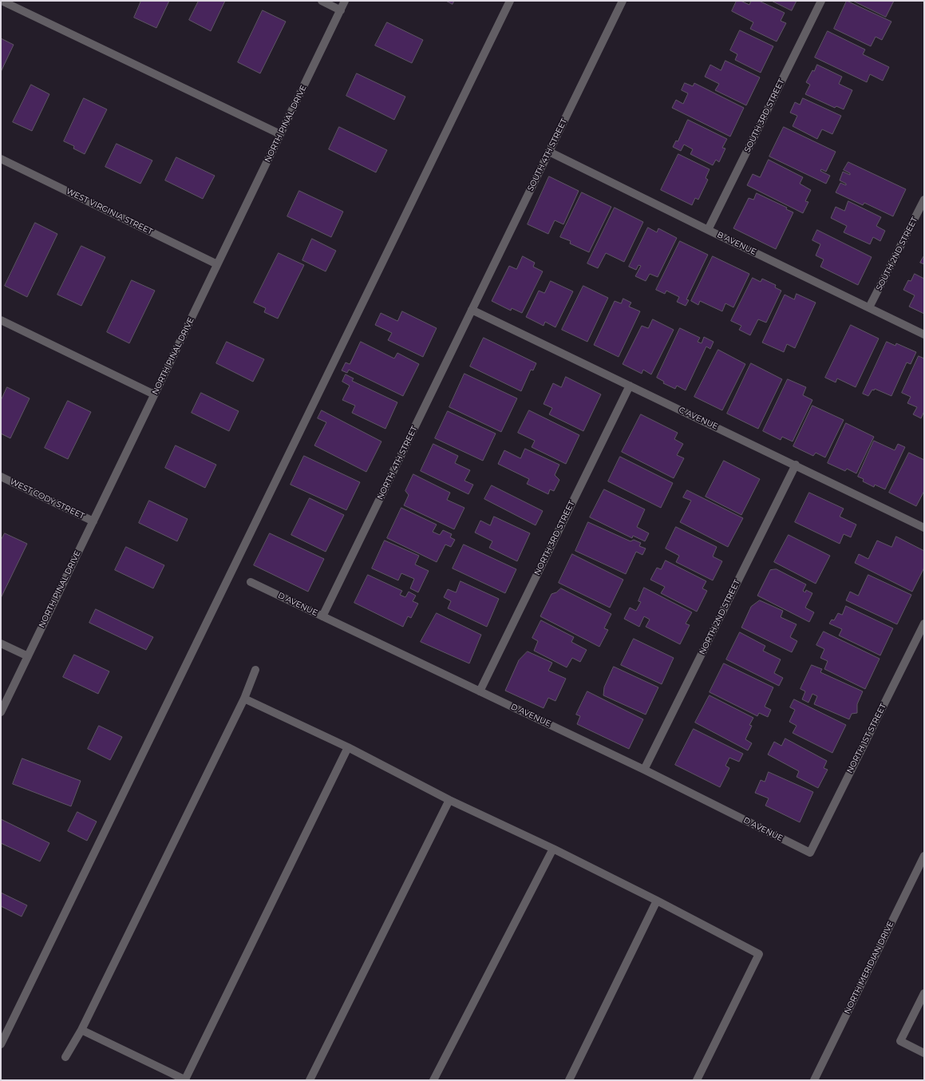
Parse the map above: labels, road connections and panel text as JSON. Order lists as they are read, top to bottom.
{
  "streets": {
    "street": [
      "SOUTH 3RD STREET",
      "NORTH PINAL DRIVE",
      "SOUTH 4TH STREET",
      "WEST VIRGINIA STREET",
      "B AVENUE",
      "SOUTH 2ND STREET",
      "C AVENUE",
      "NORTH 4TH STREET",
      "WEST CODY STREET",
      "NORTH 3RD STREET",
      "D AVENUE",
      "NORTH 2ND STREET",
      "NORTH 1ST STREET",
      "NORTH MERIDIAN DRIVE"
    ]
  },
  "crossings": [
    ["SOUTH 3RD STREET", "B AVENUE"],
    ["NORTH PINAL DRIVE", "WEST VIRGINIA STREET"],
    ["NORTH PINAL DRIVE", "WEST CODY STREET"],
    ["SOUTH 4TH STREET", "B AVENUE"],
    ["SOUTH 4TH STREET", "C AVENUE"],
    ["SOUTH 4TH STREET", "NORTH 4TH STREET"],
    ["B AVENUE", "SOUTH 2ND STREET"],
    ["C AVENUE", "NORTH 4TH STREET"],
    ["C AVENUE", "NORTH 3RD STREET"],
    ["C AVENUE", "NORTH 2ND STREET"],
    ["NORTH 4TH STREET", "D AVENUE"],
    ["NORTH 3RD STREET", "D AVENUE"],
    ["D AVENUE", "NORTH 2ND STREET"],
    ["D AVENUE", "NORTH 1ST STREET"]
  ]
}
